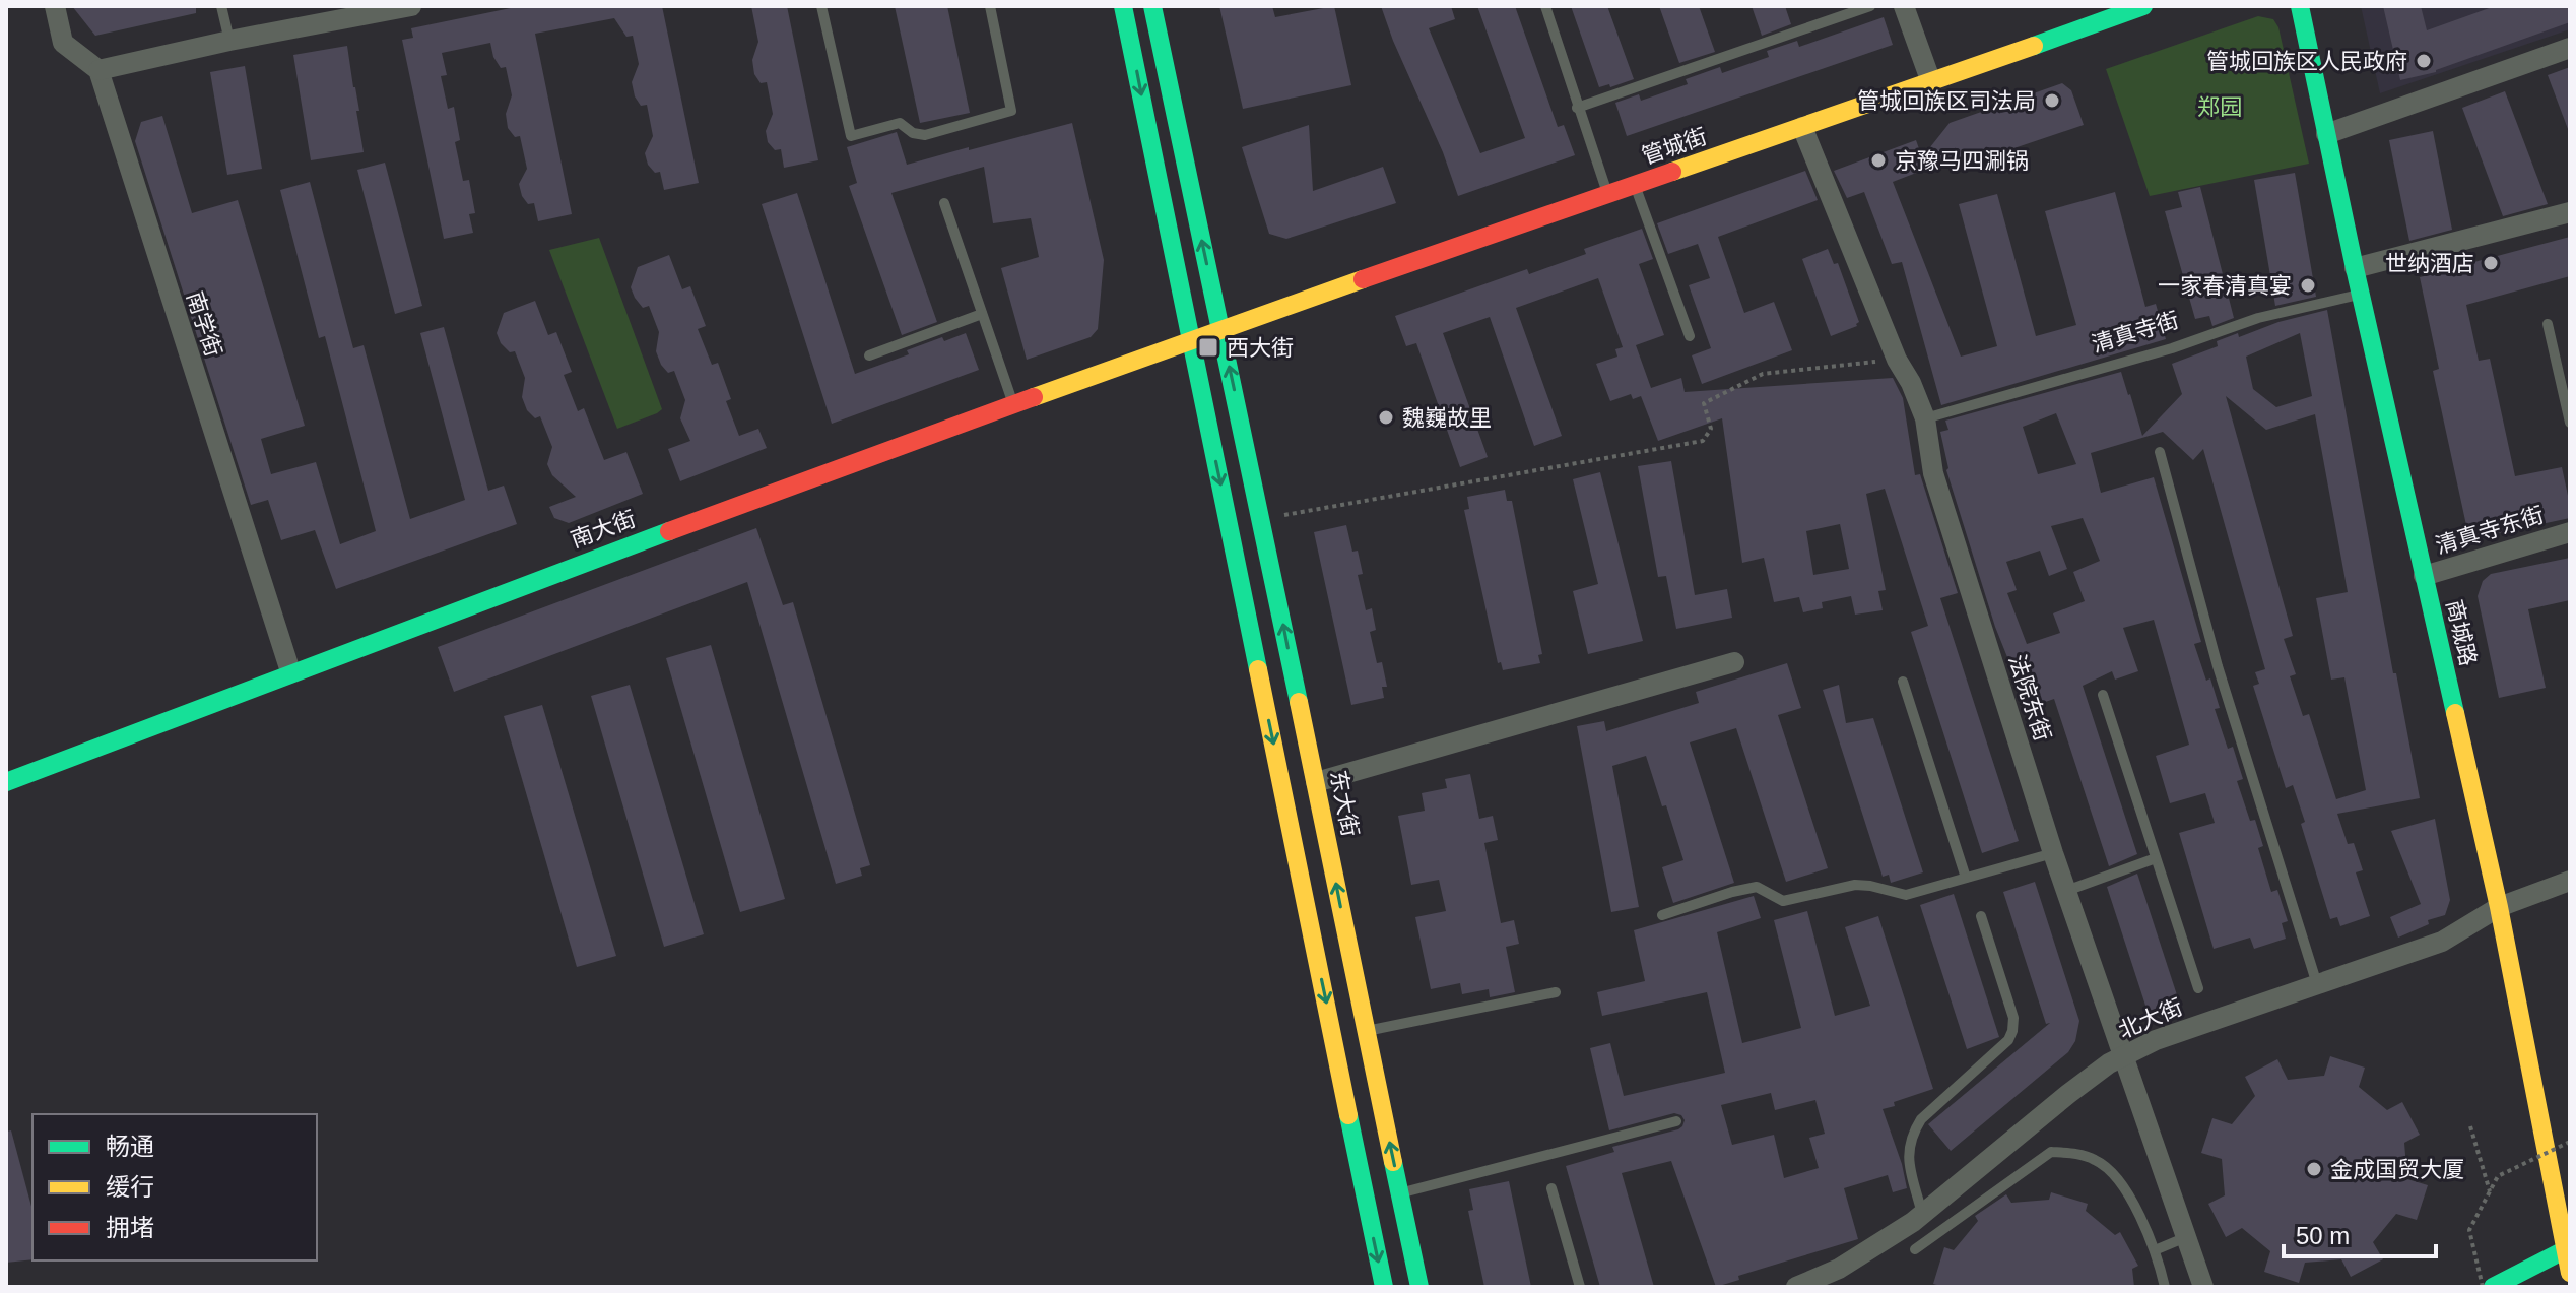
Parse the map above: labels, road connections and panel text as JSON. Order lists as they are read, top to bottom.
{
  "streets": {
    "street": [
      "管城街",
      "南学街",
      "南大街",
      "清真寺东街",
      "商城路",
      "法院东街",
      "东大街",
      "北大街"
    ],
    "lane": ["清真寺街"]
  },
  "crossings": [
    ["管城街", "南大街"],
    ["管城街", "法院东街"],
    ["管城街", "东大街"],
    ["南学街", "南大街"],
    ["清真寺街", "商城路"],
    ["清真寺街", "法院东街"],
    ["南大街", "东大街"],
    ["清真寺东街", "商城路"],
    ["商城路", "北大街"],
    ["法院东街", "北大街"]
  ],
  "parks": ["郑园"],
  "places": {
    "other": [
      "管城回族区人民政府",
      "管城回族区司法局",
      "京豫马四涮锅",
      "世纳酒店",
      "一家春清真宴",
      "魏巍故里",
      "金成国贸大厦"
    ],
    "transit": ["西大街"]
  },
  "legend": ["畅通", "缓行", "拥堵"],
  "scale_bar": "50 m"
}
